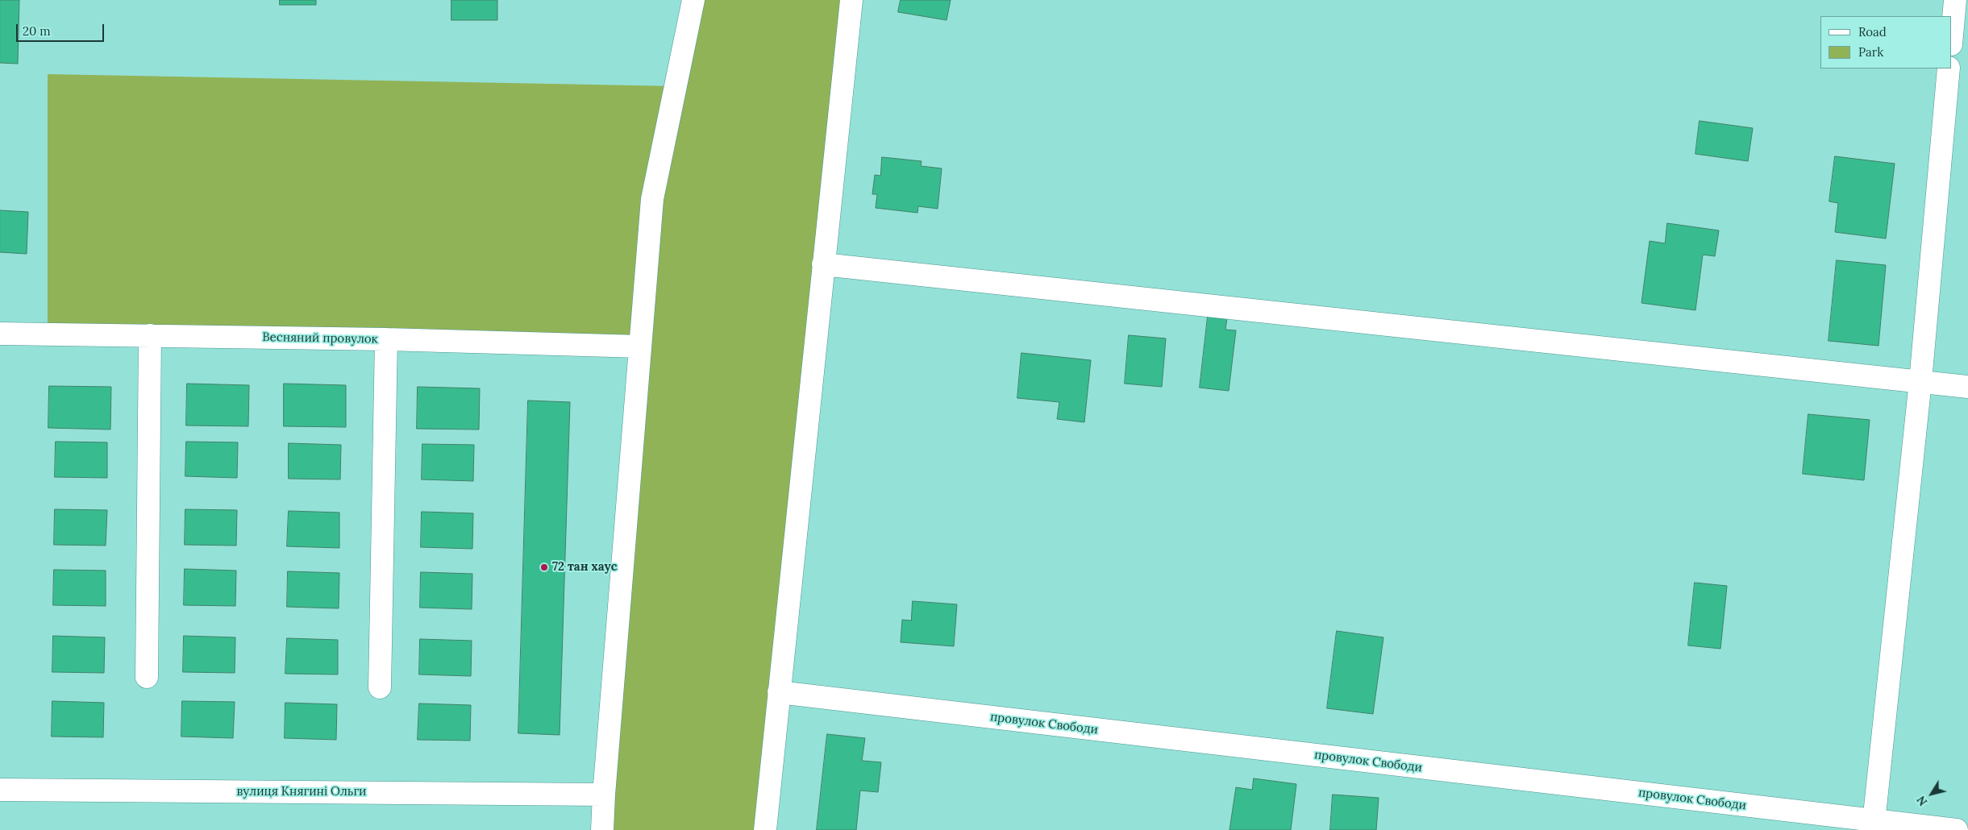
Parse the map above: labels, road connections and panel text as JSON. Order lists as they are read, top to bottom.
{
  "streets": {
    "street": ["Весняний провулок", "провулок Свободи"]
  },
  "places": ["72 тан хаус"],
  "legend": ["Road", "Park"],
  "scale_bar": "20 m",
  "north": "bottom left"
}
